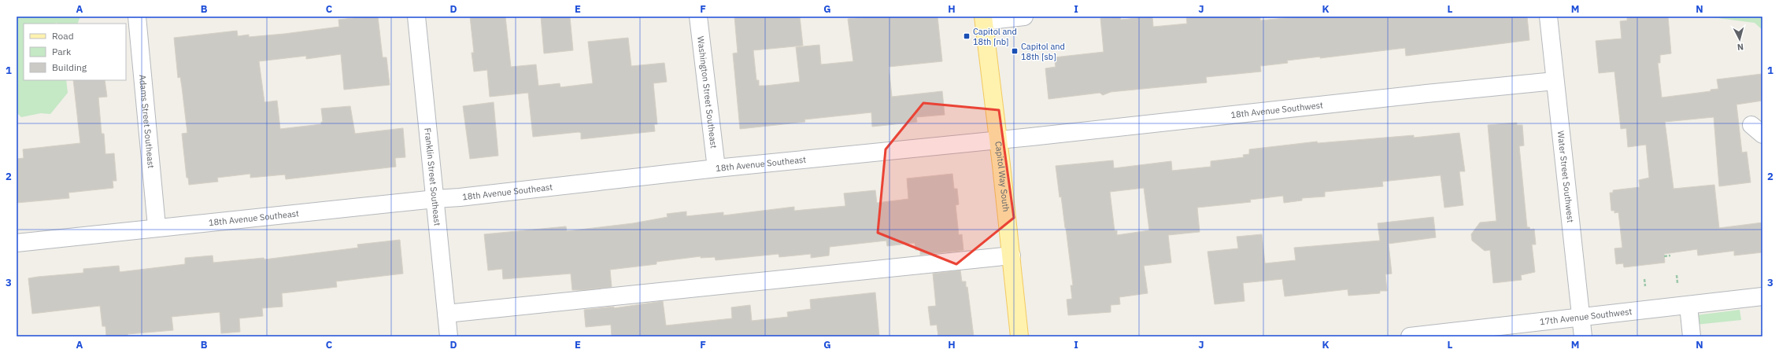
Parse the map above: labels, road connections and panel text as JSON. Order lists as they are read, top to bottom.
{
  "streets": {
    "main road": ["Capitol Way South"],
    "street": [
      "Washington Street Southeast",
      "18th Avenue Southwest",
      "Adams Street Southeast",
      "18th Avenue Southeast",
      "Franklin Street Southeast",
      "Water Street Southwest",
      "17th Avenue Southwest"
    ]
  },
  "crossings": [
    ["Washington Street Southeast", "18th Avenue Southeast"],
    ["18th Avenue Southwest", "18th Avenue Southeast"],
    ["18th Avenue Southwest", "Capitol Way South"],
    ["18th Avenue Southwest", "Water Street Southwest"],
    ["Adams Street Southeast", "18th Avenue Southeast"],
    ["18th Avenue Southeast", "Franklin Street Southeast"],
    ["18th Avenue Southeast", "Capitol Way South"],
    ["Water Street Southwest", "17th Avenue Southwest"]
  ],
  "places": {
    "transit": ["Capitol and 18th [nb]", "Capitol and 18th [sb]"]
  },
  "legend": ["Road", "Park", "Building"],
  "north": "bottom",
  "grid": {
    "columns": [
      "A",
      "B",
      "C",
      "D",
      "E",
      "F",
      "G",
      "H",
      "I",
      "J",
      "K",
      "L",
      "M",
      "N"
    ],
    "rows": ["1", "2", "3"]
  }
}
